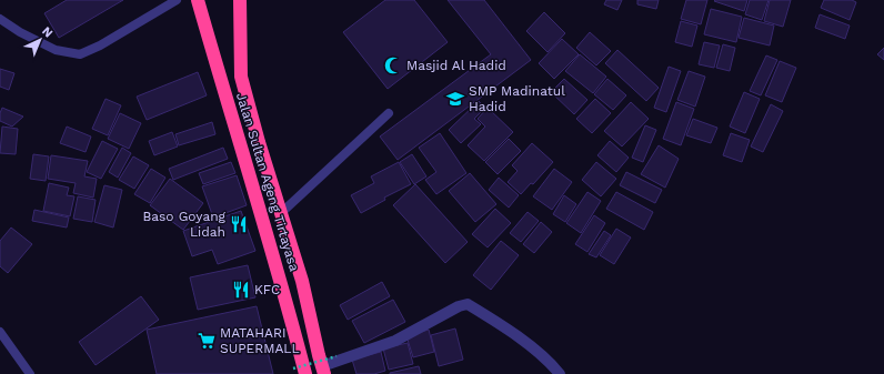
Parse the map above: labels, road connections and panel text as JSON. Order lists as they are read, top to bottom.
{
  "streets": {
    "highway": ["Jalan Sultan Ageng Tirtayasa"]
  },
  "places": {
    "mosque": ["Masjid Al Hadid"],
    "school or university": ["SMP Madinatul Hadid"],
    "restaurant": ["Baso Goyang Lidah", "KFC"],
    "supermarket": ["MATAHARI SUPERMALL"]
  },
  "north": "top right"
}
